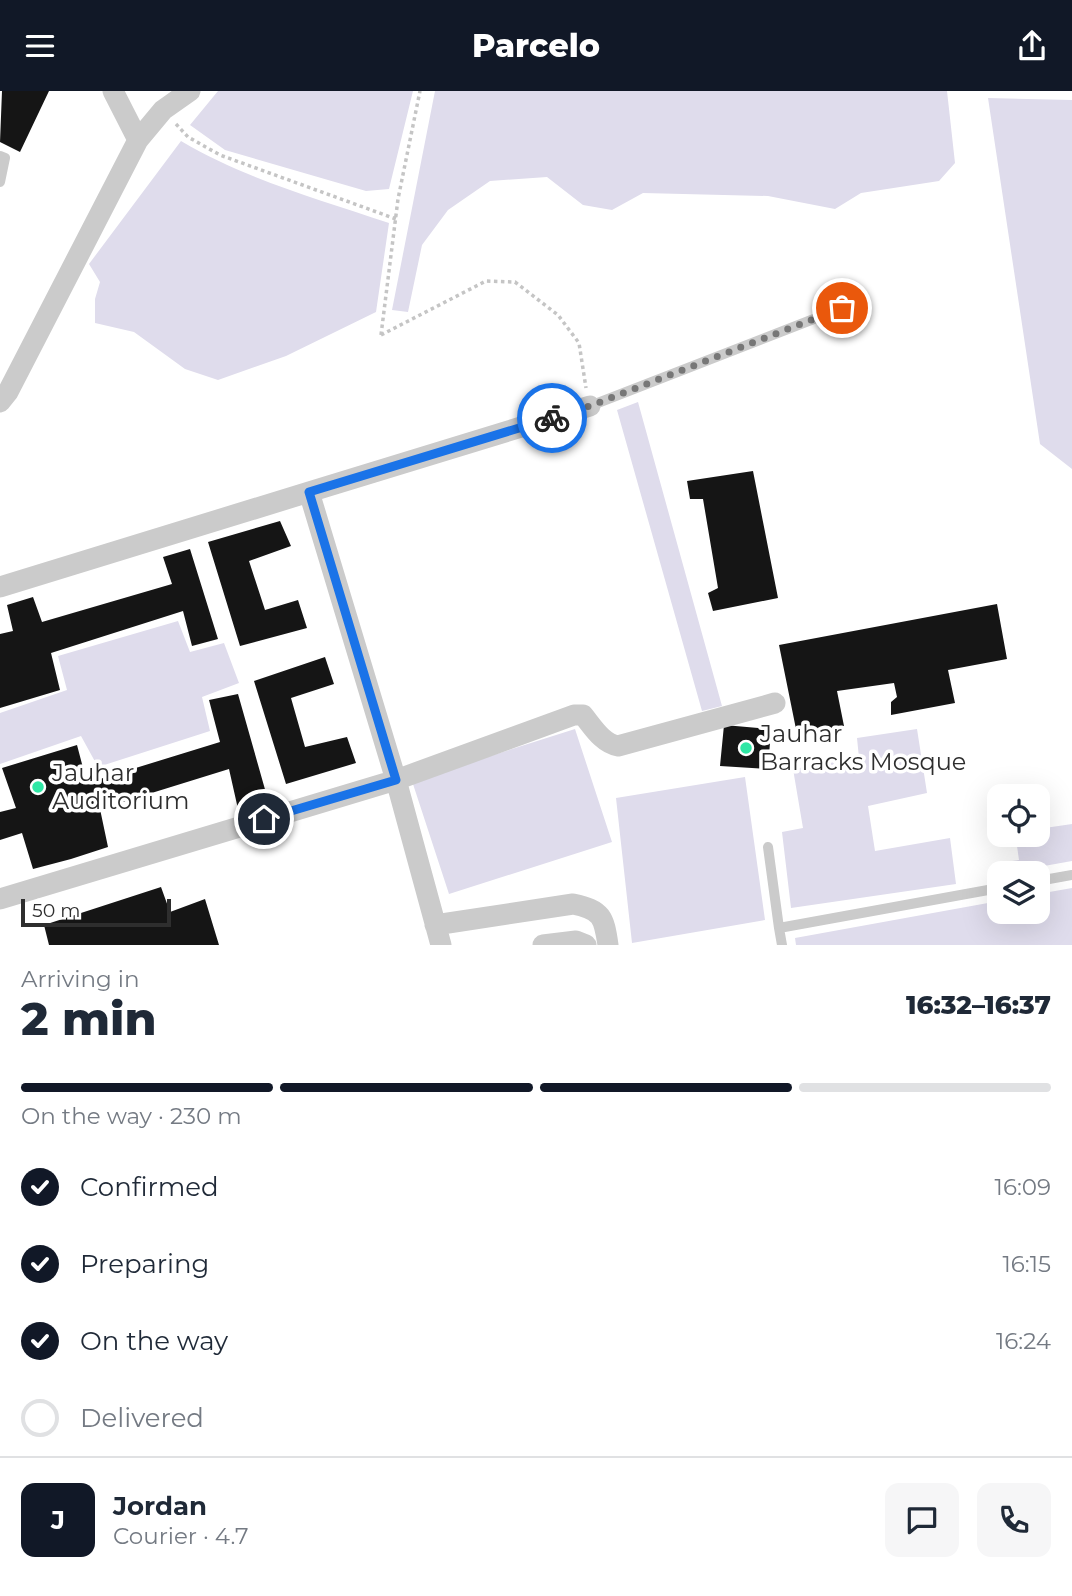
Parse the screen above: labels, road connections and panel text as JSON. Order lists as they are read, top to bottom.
{
  "places": ["Jauhar Barracks Mosque", "Jauhar Auditorium"],
  "scale_bar": "50 m",
  "page": {
    "header": "Parcelo",
    "scale": "50 m",
    "heading": ["2 min", "Arriving in", "16:32–16:37"],
    "panel": ["Jordan", "Courier · 4.7"],
    "bar": "On the way · 230 m",
    "list": [
      ["Confirmed", "16:09"],
      ["Preparing", "16:15"],
      ["On the way", "16:24"],
      "Delivered"
    ],
    "round": "J"
  }
}
